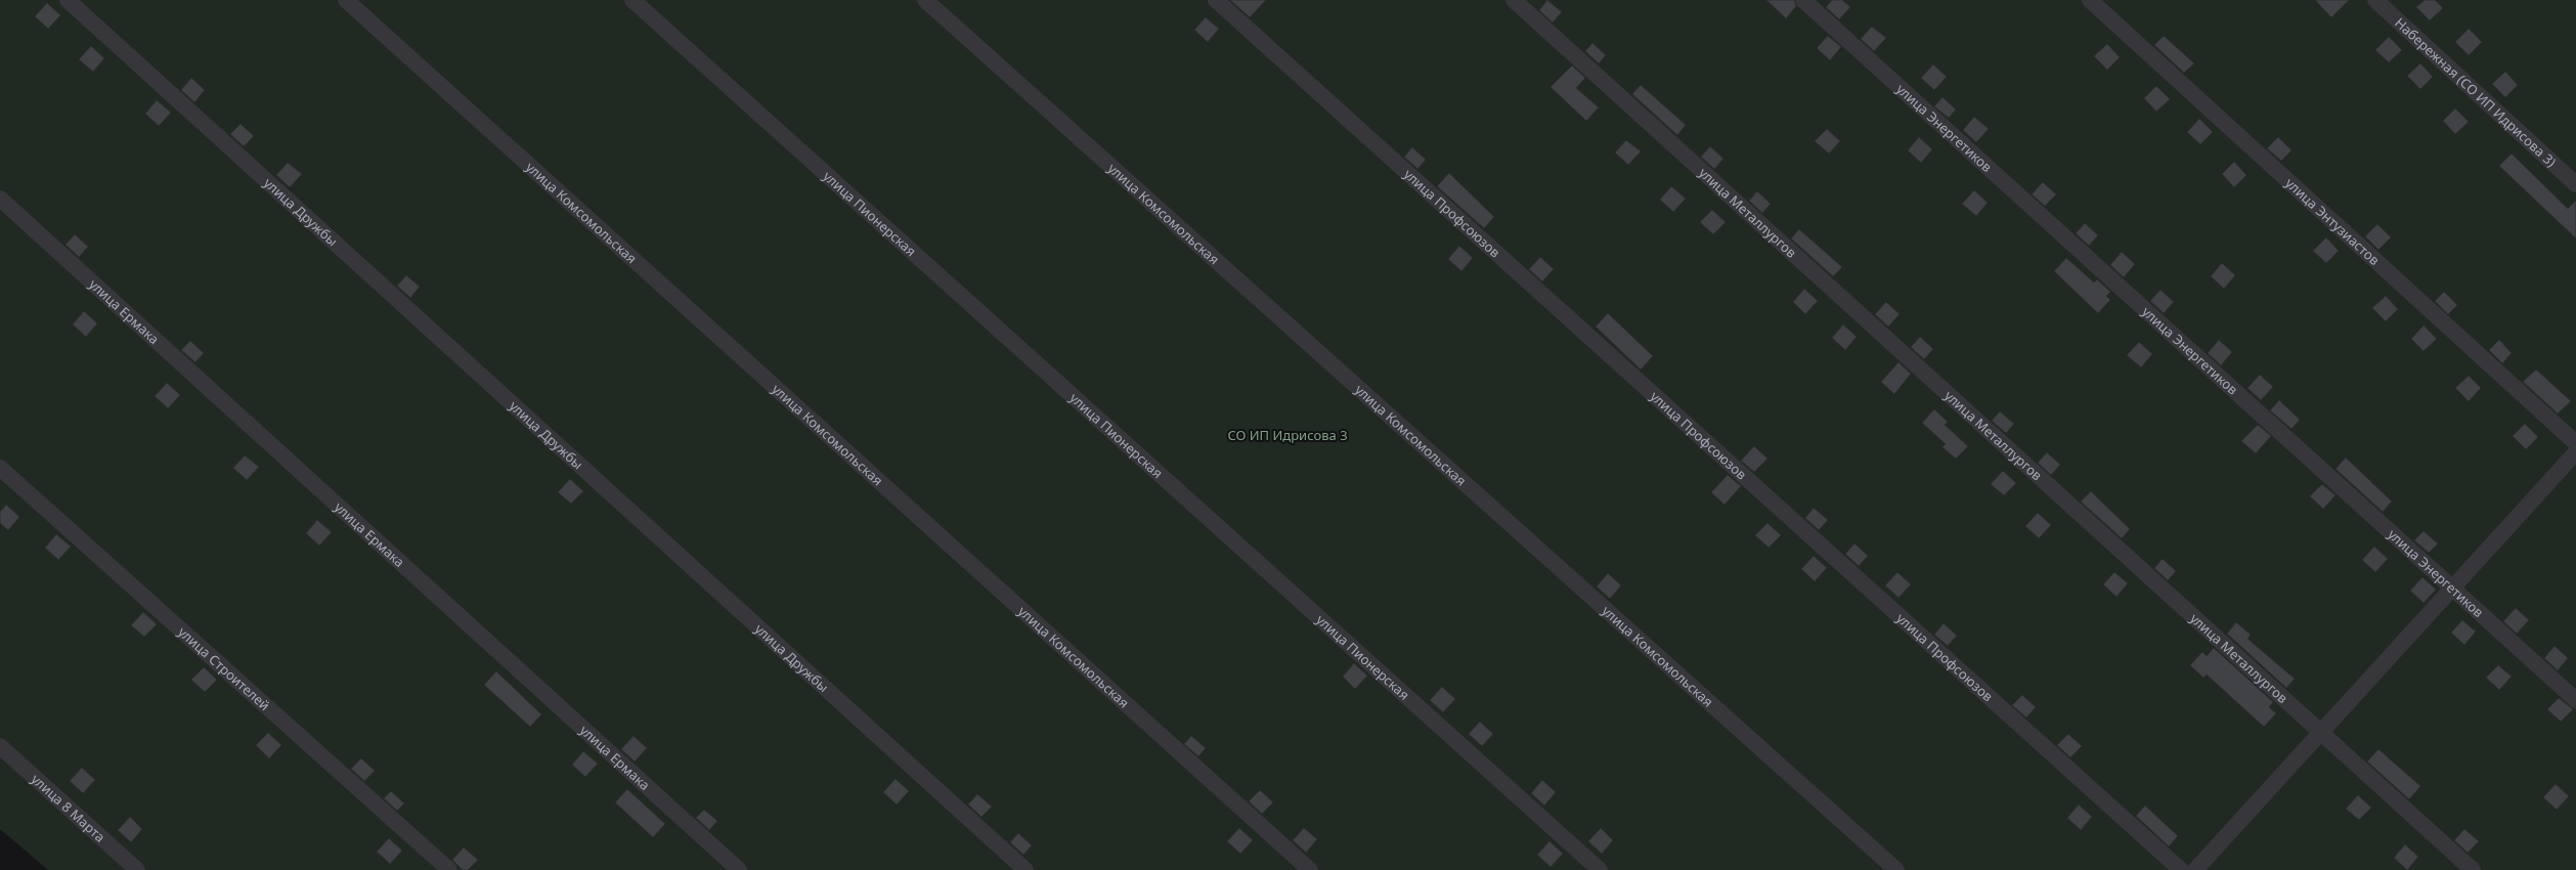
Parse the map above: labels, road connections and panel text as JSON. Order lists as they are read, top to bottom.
{
  "streets": {
    "street": [
      "Набережная (СО ИП Идрисова 3)",
      "улица Энергетиков",
      "улица Дружбы",
      "улица Металлургов",
      "улица Комсомольская",
      "улица Пионерская",
      "улица Профсоюзов",
      "улица Энтузиастов",
      "улица Ермака",
      "улица Строителей",
      "улица 8 Марта"
    ]
  },
  "parks": ["СО ИП Идрисова 3"]
}
